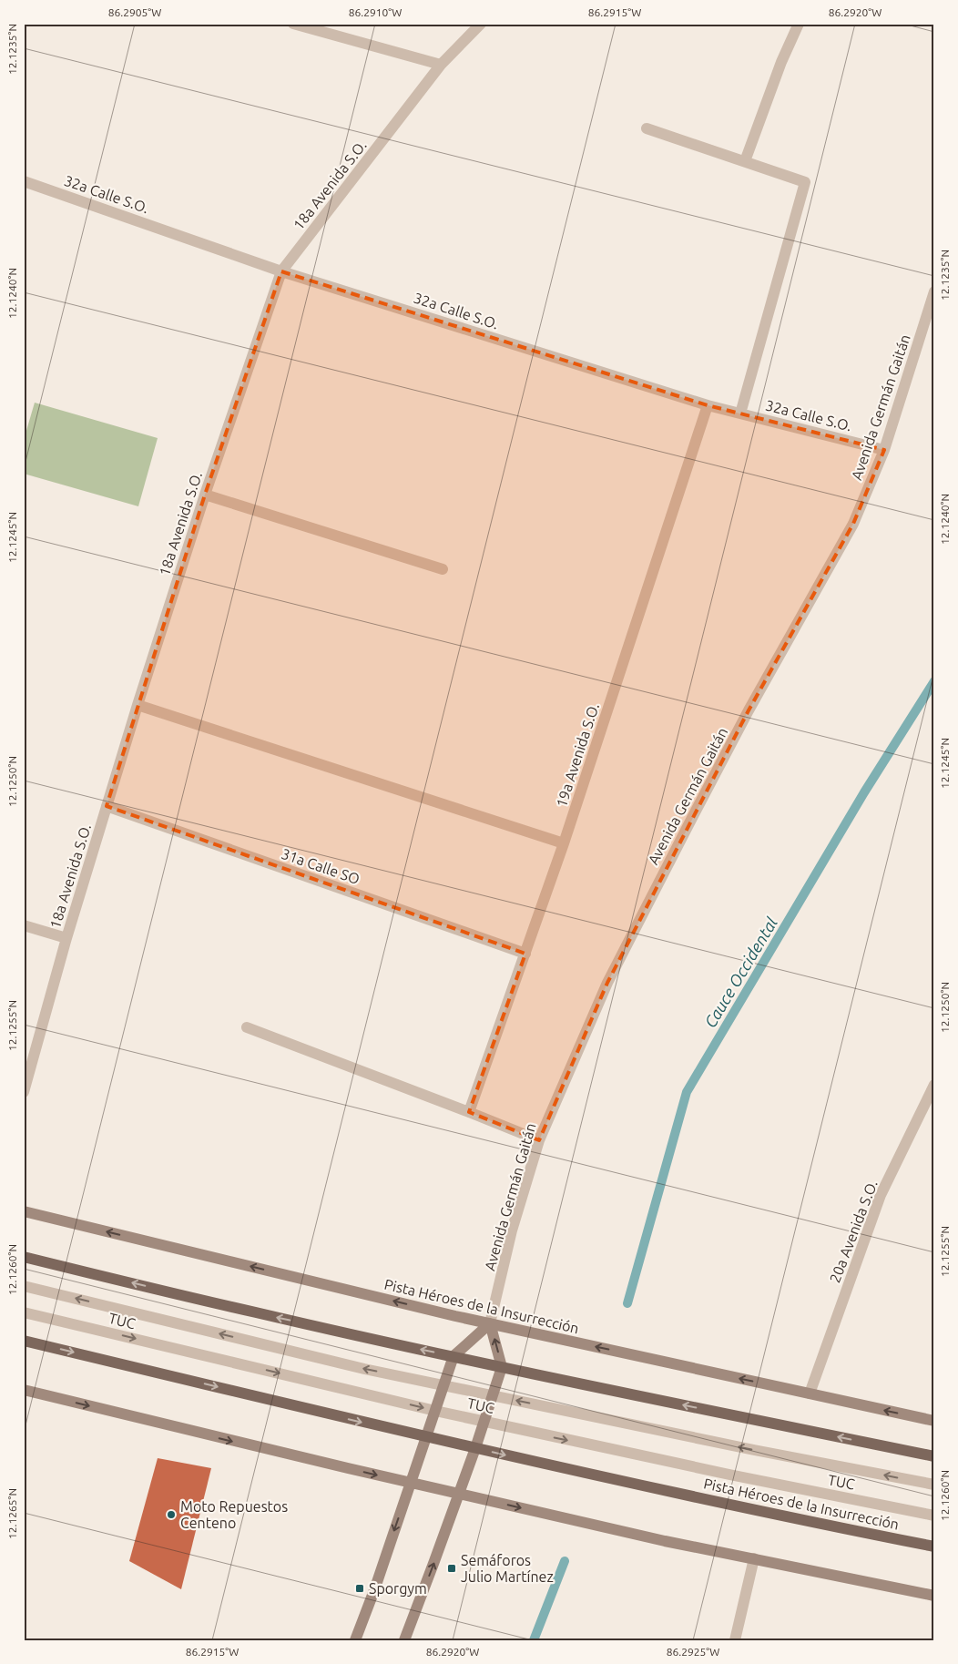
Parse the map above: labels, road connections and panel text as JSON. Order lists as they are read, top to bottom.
{
  "streets": {
    "main road": ["Pista Héroes de la Insurrección"],
    "street": [
      "18a Avenida S.O.",
      "32a Calle S.O.",
      "Avenida Germán Gaitán",
      "19a Avenida S.O.",
      "31a Calle SO",
      "20a Avenida S.O.",
      "TUC"
    ]
  },
  "crossings": [
    ["18a Avenida S.O.", "32a Calle S.O."],
    ["18a Avenida S.O.", "31a Calle SO"],
    ["32a Calle S.O.", "Avenida Germán Gaitán"],
    ["32a Calle S.O.", "19a Avenida S.O."],
    ["Avenida Germán Gaitán", "Pista Héroes de la Insurrección"],
    ["19a Avenida S.O.", "31a Calle SO"],
    ["20a Avenida S.O.", "Pista Héroes de la Insurrección"]
  ],
  "water": ["Cauce Occidental"],
  "places": {
    "other": ["Moto Repuestos Centeno"],
    "transit": ["Semáforos Julio Martínez", "Sporgym"]
  },
  "coordinates": [
    "86.2905°W",
    "86.2910°W",
    "86.2915°W",
    "86.2920°W",
    "12.1235°N",
    "12.1240°N",
    "12.1245°N",
    "12.1250°N",
    "12.1255°N",
    "12.1260°N",
    "12.1265°N",
    "86.2925°W"
  ]
}
